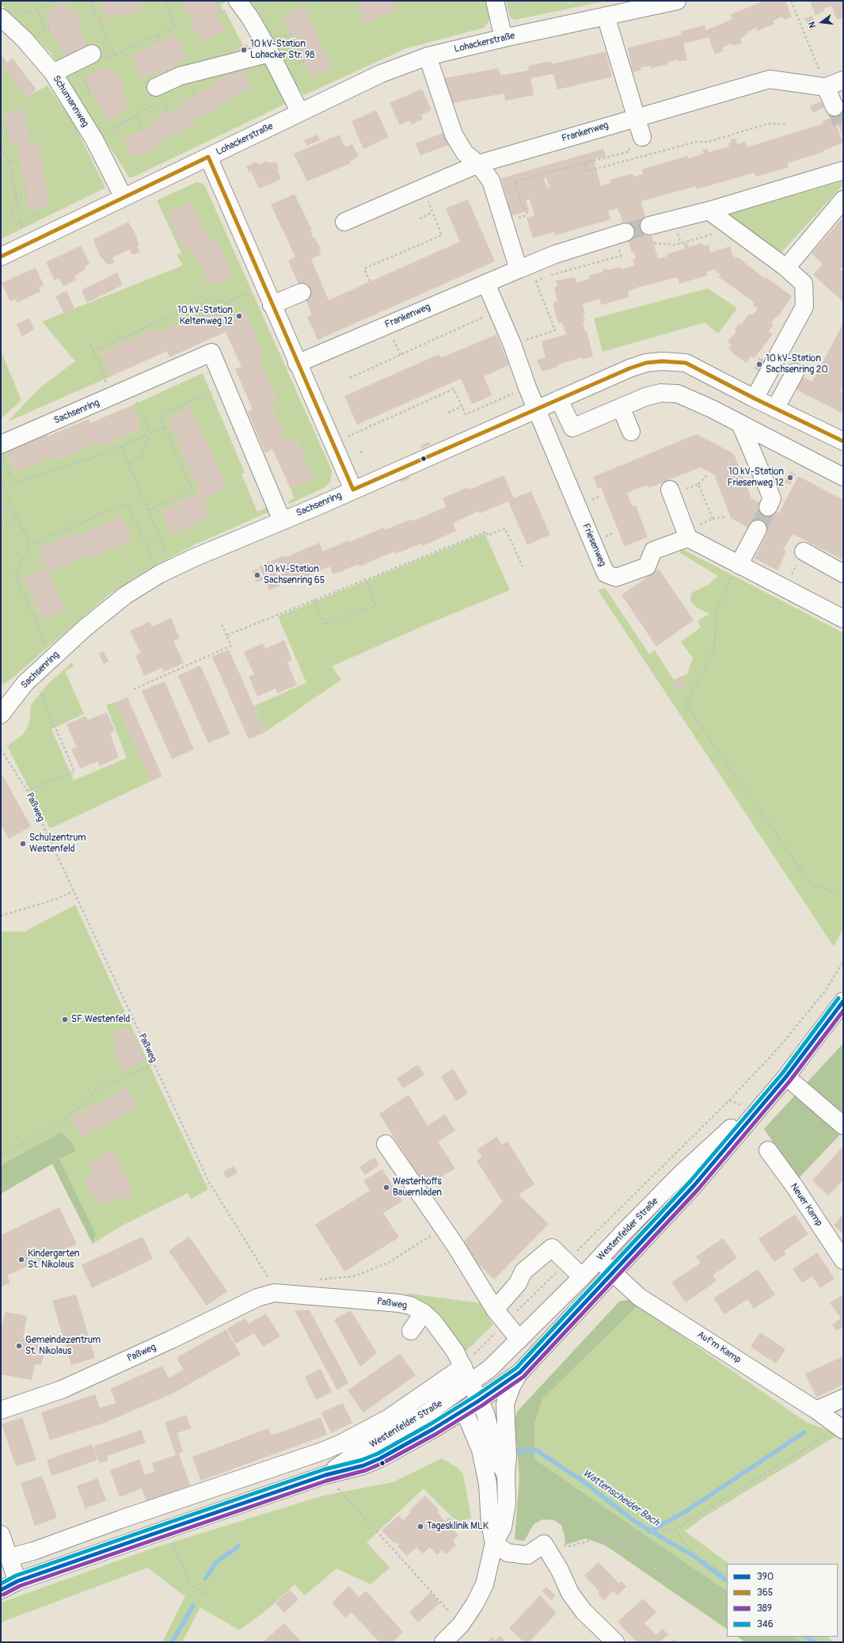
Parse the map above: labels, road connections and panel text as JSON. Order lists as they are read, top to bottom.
{
  "streets": {
    "street": [
      "Lohackerstraße",
      "Schumannweg",
      "Frankenweg",
      "Sachsenring",
      "Friesenweg",
      "Paßweg",
      "Neuer Kamp",
      "Westenfelder Straße",
      "Auf'm Kamp"
    ]
  },
  "crossings": [
    ["Lohackerstraße", "Schumannweg"],
    ["Frankenweg", "Friesenweg"],
    ["Sachsenring", "Friesenweg"],
    ["Paßweg", "Westenfelder Straße"],
    ["Westenfelder Straße", "Auf'm Kamp"]
  ],
  "water": ["Wattenscheider Bach"],
  "places": [
    "10 kV-Station Lohacker Str. 98",
    "10 kV-Station Keltenweg 12",
    "10 kV-Station Sachsenring 20",
    "10 kV-Station Friesenweg 12",
    "10 kV-Station Sachsenring 65",
    "Schulzentrum Westenfeld",
    "SF Westenfeld",
    "Westerhoffs Bauernladen",
    "Kindergarten St. Nikolaus",
    "Gemeindezentrum St. Nikolaus",
    "Tagesklinik MLK"
  ],
  "lines": [
    "transit line 365",
    "transit line 346",
    "transit line 390",
    "transit line 389"
  ],
  "legend": [
    "390",
    "365",
    "389",
    "346"
  ],
  "north": "left"
}
